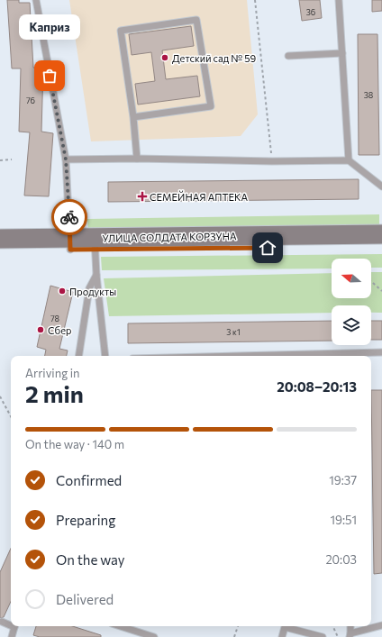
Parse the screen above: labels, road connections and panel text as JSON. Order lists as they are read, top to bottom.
{
  "streets": {
    "street": ["УЛИЦА СОЛДАТА КОРЗУНА"]
  },
  "places": {
    "other": [
      "Детский сад № 59",
      "Каприз",
      "Продукты",
      "Сбер"
    ],
    "health": ["СЕМЕЙНАЯ АПТЕКА"]
  },
  "house_numbers": [
    "36",
    "38",
    "76",
    "78",
    "3 к1"
  ],
  "north": "left",
  "page": {
    "bubble": "Каприз",
    "heading": ["2 min", "Arriving in", "20:08–20:13"],
    "bar": "On the way · 140 m",
    "list": [
      ["Confirmed", "19:37"],
      ["Preparing", "19:51"],
      ["On the way", "20:03"],
      "Delivered"
    ]
  }
}
